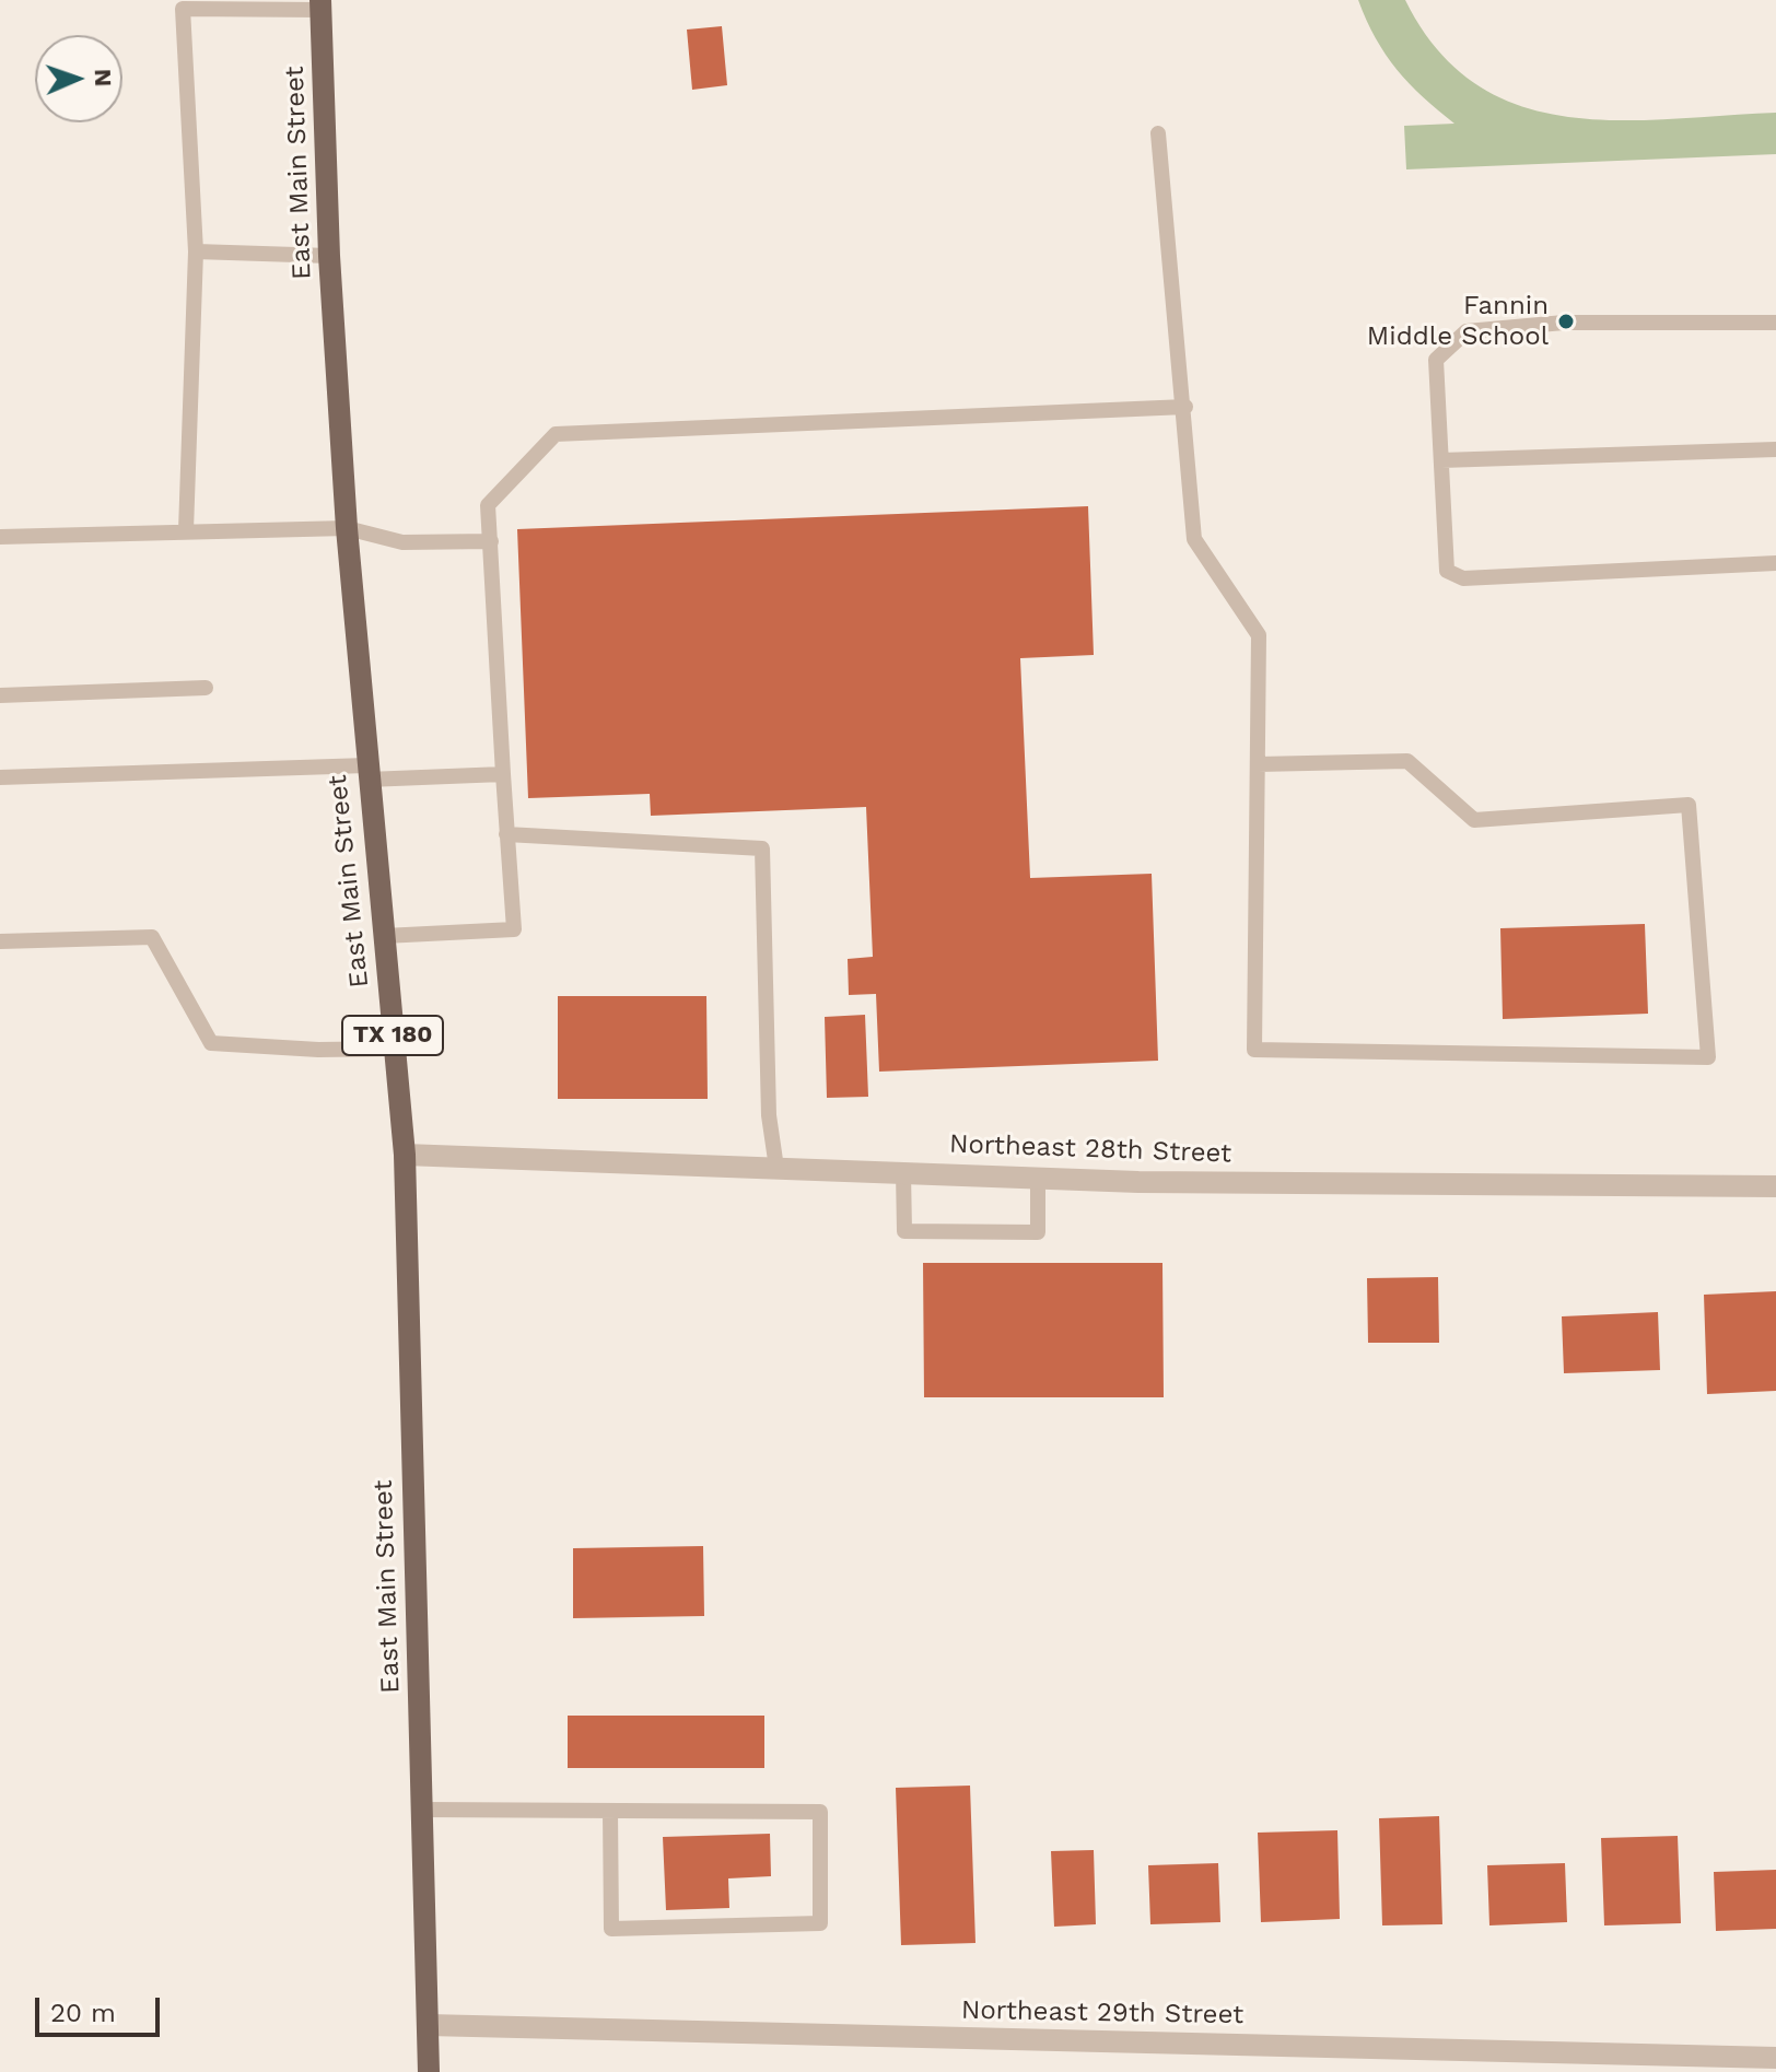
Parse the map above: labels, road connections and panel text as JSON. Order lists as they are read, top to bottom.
{
  "streets": {
    "main road": ["East Main Street", "TX 180"],
    "street": ["Northeast 28th Street", "Northeast 29th Street"]
  },
  "crossings": [
    ["East Main Street", "Northeast 28th Street"],
    ["East Main Street", "Northeast 29th Street"]
  ],
  "places": ["Fannin Middle School"],
  "scale_bar": "20 m",
  "north": "right"
}
